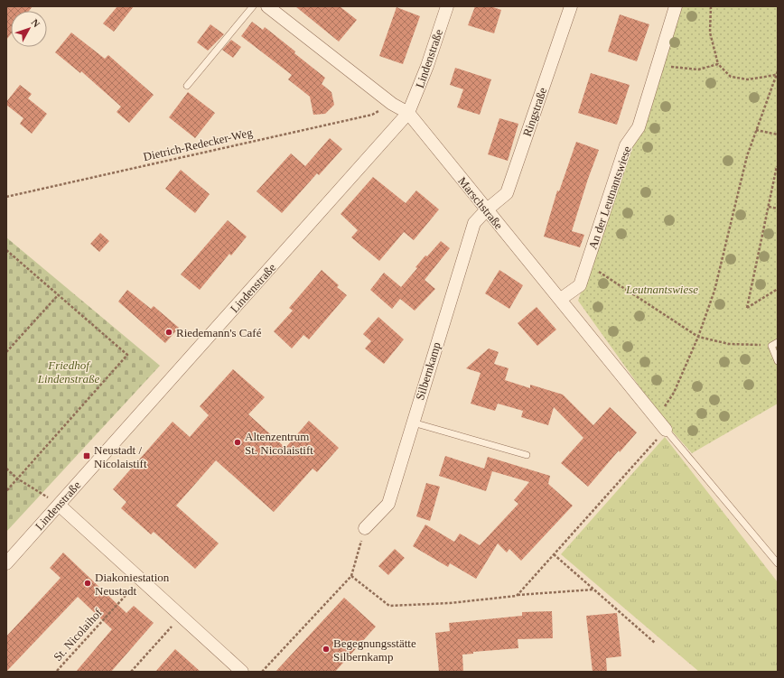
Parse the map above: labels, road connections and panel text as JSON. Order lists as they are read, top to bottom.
{
  "streets": {
    "street": [
      "Lindenstraße",
      "Ringstraße",
      "An der Leutnantswiese",
      "Marschstraße",
      "Silbernkamp"
    ],
    "path": ["Dietrich-Redecker-Weg", "St. Nicolaihof"]
  },
  "crossings": [
    ["Lindenstraße", "Marschstraße"],
    ["Ringstraße", "Marschstraße"],
    ["Ringstraße", "Silbernkamp"],
    ["Dietrich-Redecker-Weg", "Marschstraße"],
    ["An der Leutnantswiese", "Marschstraße"],
    ["Marschstraße", "Silbernkamp"]
  ],
  "parks": ["Leutnantswiese", "Friedhof Lindenstraße"],
  "places": {
    "other": [
      "Riedemann's Café",
      "Altenzentrum St. Nicolaistift",
      "Diakoniestation Neustadt",
      "Begegnungsstätte Silbernkamp"
    ],
    "transit": ["Neustadt / Nicolaistift"]
  },
  "north": "top right"
}
